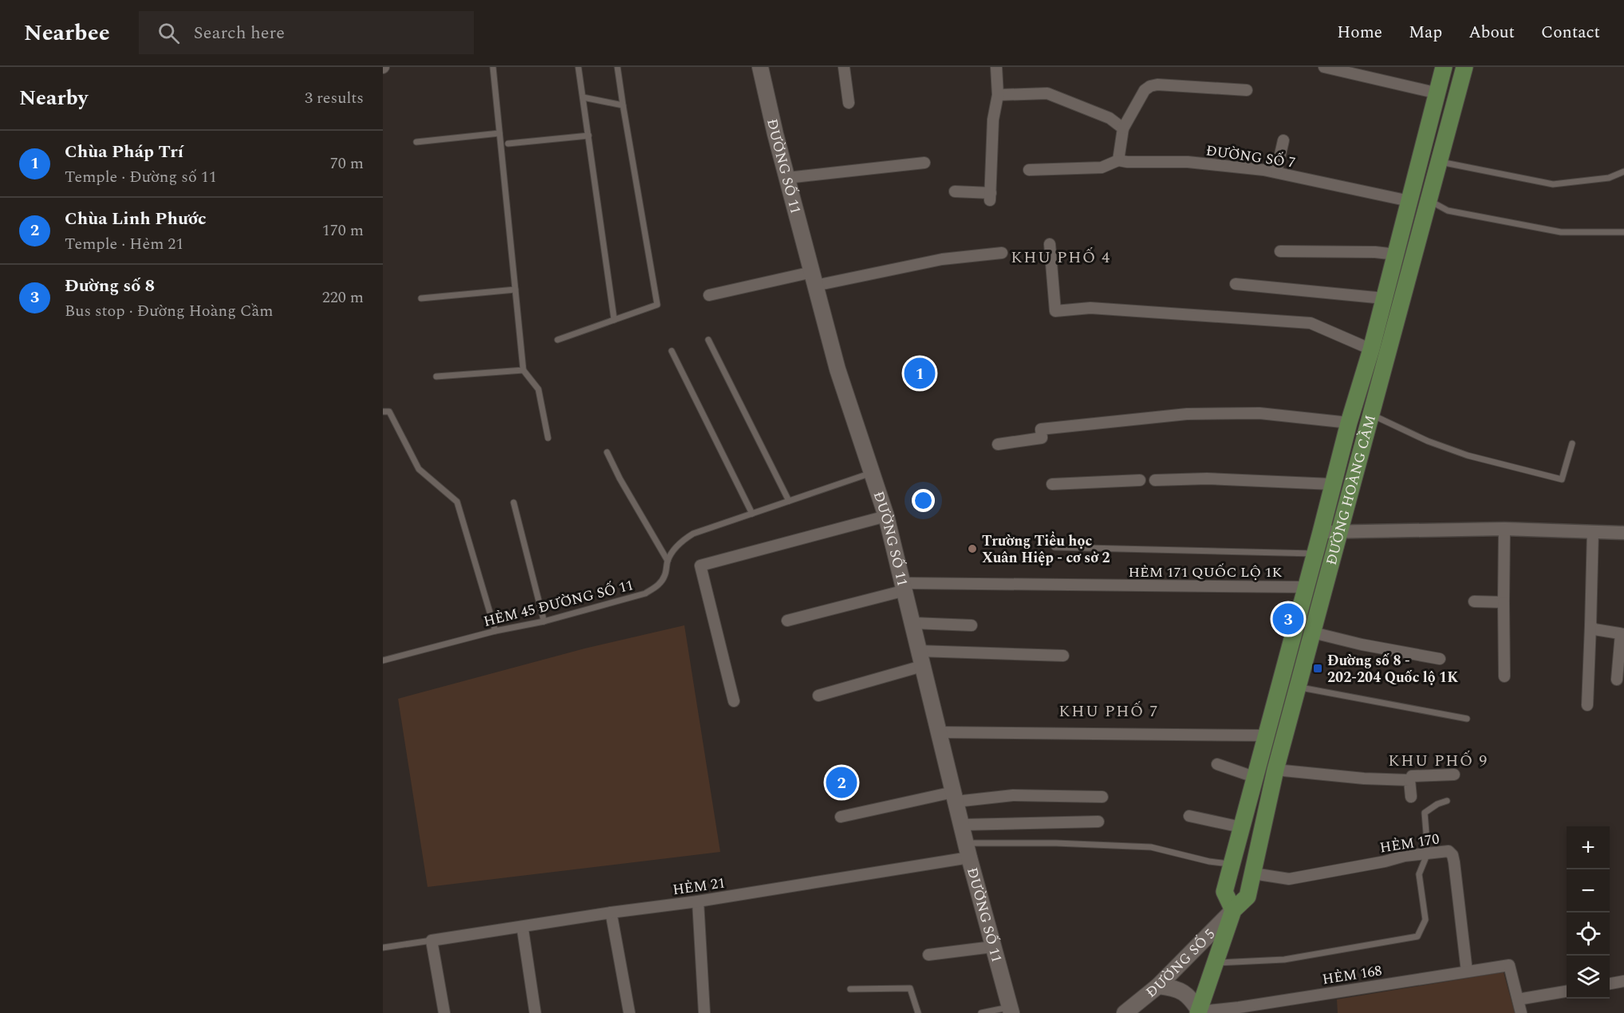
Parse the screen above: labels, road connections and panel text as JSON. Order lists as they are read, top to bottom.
{
  "streets": {
    "main road": ["ĐƯỜNG SỐ 11", "ĐƯỜNG HOÀNG CẦM", "ĐƯỜNG SỐ 5"],
    "street": [
      "ĐƯỜNG SỐ 7",
      "HẺM 171 QUỐC LỘ 1K",
      "HẺM 170",
      "HẺM 21",
      "HẺM 168"
    ],
    "lane": ["HẺM 45 ĐƯỜNG SỐ 11"]
  },
  "crossings": [
    ["ĐƯỜNG SỐ 7", "ĐƯỜNG HOÀNG CẦM"],
    ["ĐƯỜNG SỐ 11", "HẺM 171 QUỐC LỘ 1K"],
    ["ĐƯỜNG SỐ 11", "HẺM 45 ĐƯỜNG SỐ 11"],
    ["ĐƯỜNG SỐ 11", "HẺM 21"],
    ["ĐƯỜNG HOÀNG CẦM", "HẺM 171 QUỐC LỘ 1K"],
    ["ĐƯỜNG HOÀNG CẦM", "HẺM 170"],
    ["ĐƯỜNG HOÀNG CẦM", "ĐƯỜNG SỐ 5"],
    ["ĐƯỜNG HOÀNG CẦM", "HẺM 168"],
    ["HẺM 170", "HẺM 168"]
  ],
  "districts": ["KHU PHỐ 4", "KHU PHỐ 7", "KHU PHỐ 9"],
  "places": {
    "other": ["Trường Tiểu học Xuân Hiệp - cơ sở 2"],
    "transit": ["Đường số 8 - 202-204 Quốc lộ 1K"]
  },
  "page": {
    "header": "Nearbee",
    "search": "Search here",
    "nav": [
      "Home",
      "Map",
      "About",
      "Contact"
    ],
    "heading": ["Nearby", "3 results"],
    "list": [
      {
        "mark": "1",
        "name": "Chùa Pháp Trí",
        "note": "Temple · Đường số 11",
        "value": "70 m"
      },
      {
        "mark": "2",
        "name": "Chùa Linh Phước",
        "note": "Temple · Hẻm 21",
        "value": "170 m"
      },
      {
        "mark": "3",
        "name": "Đường số 8",
        "note": "Bus stop · Đường Hoàng Cầm",
        "value": "220 m"
      }
    ],
    "pins": ["1", "3", "2"],
    "map_buttons": ["+", "−"]
  }
}
